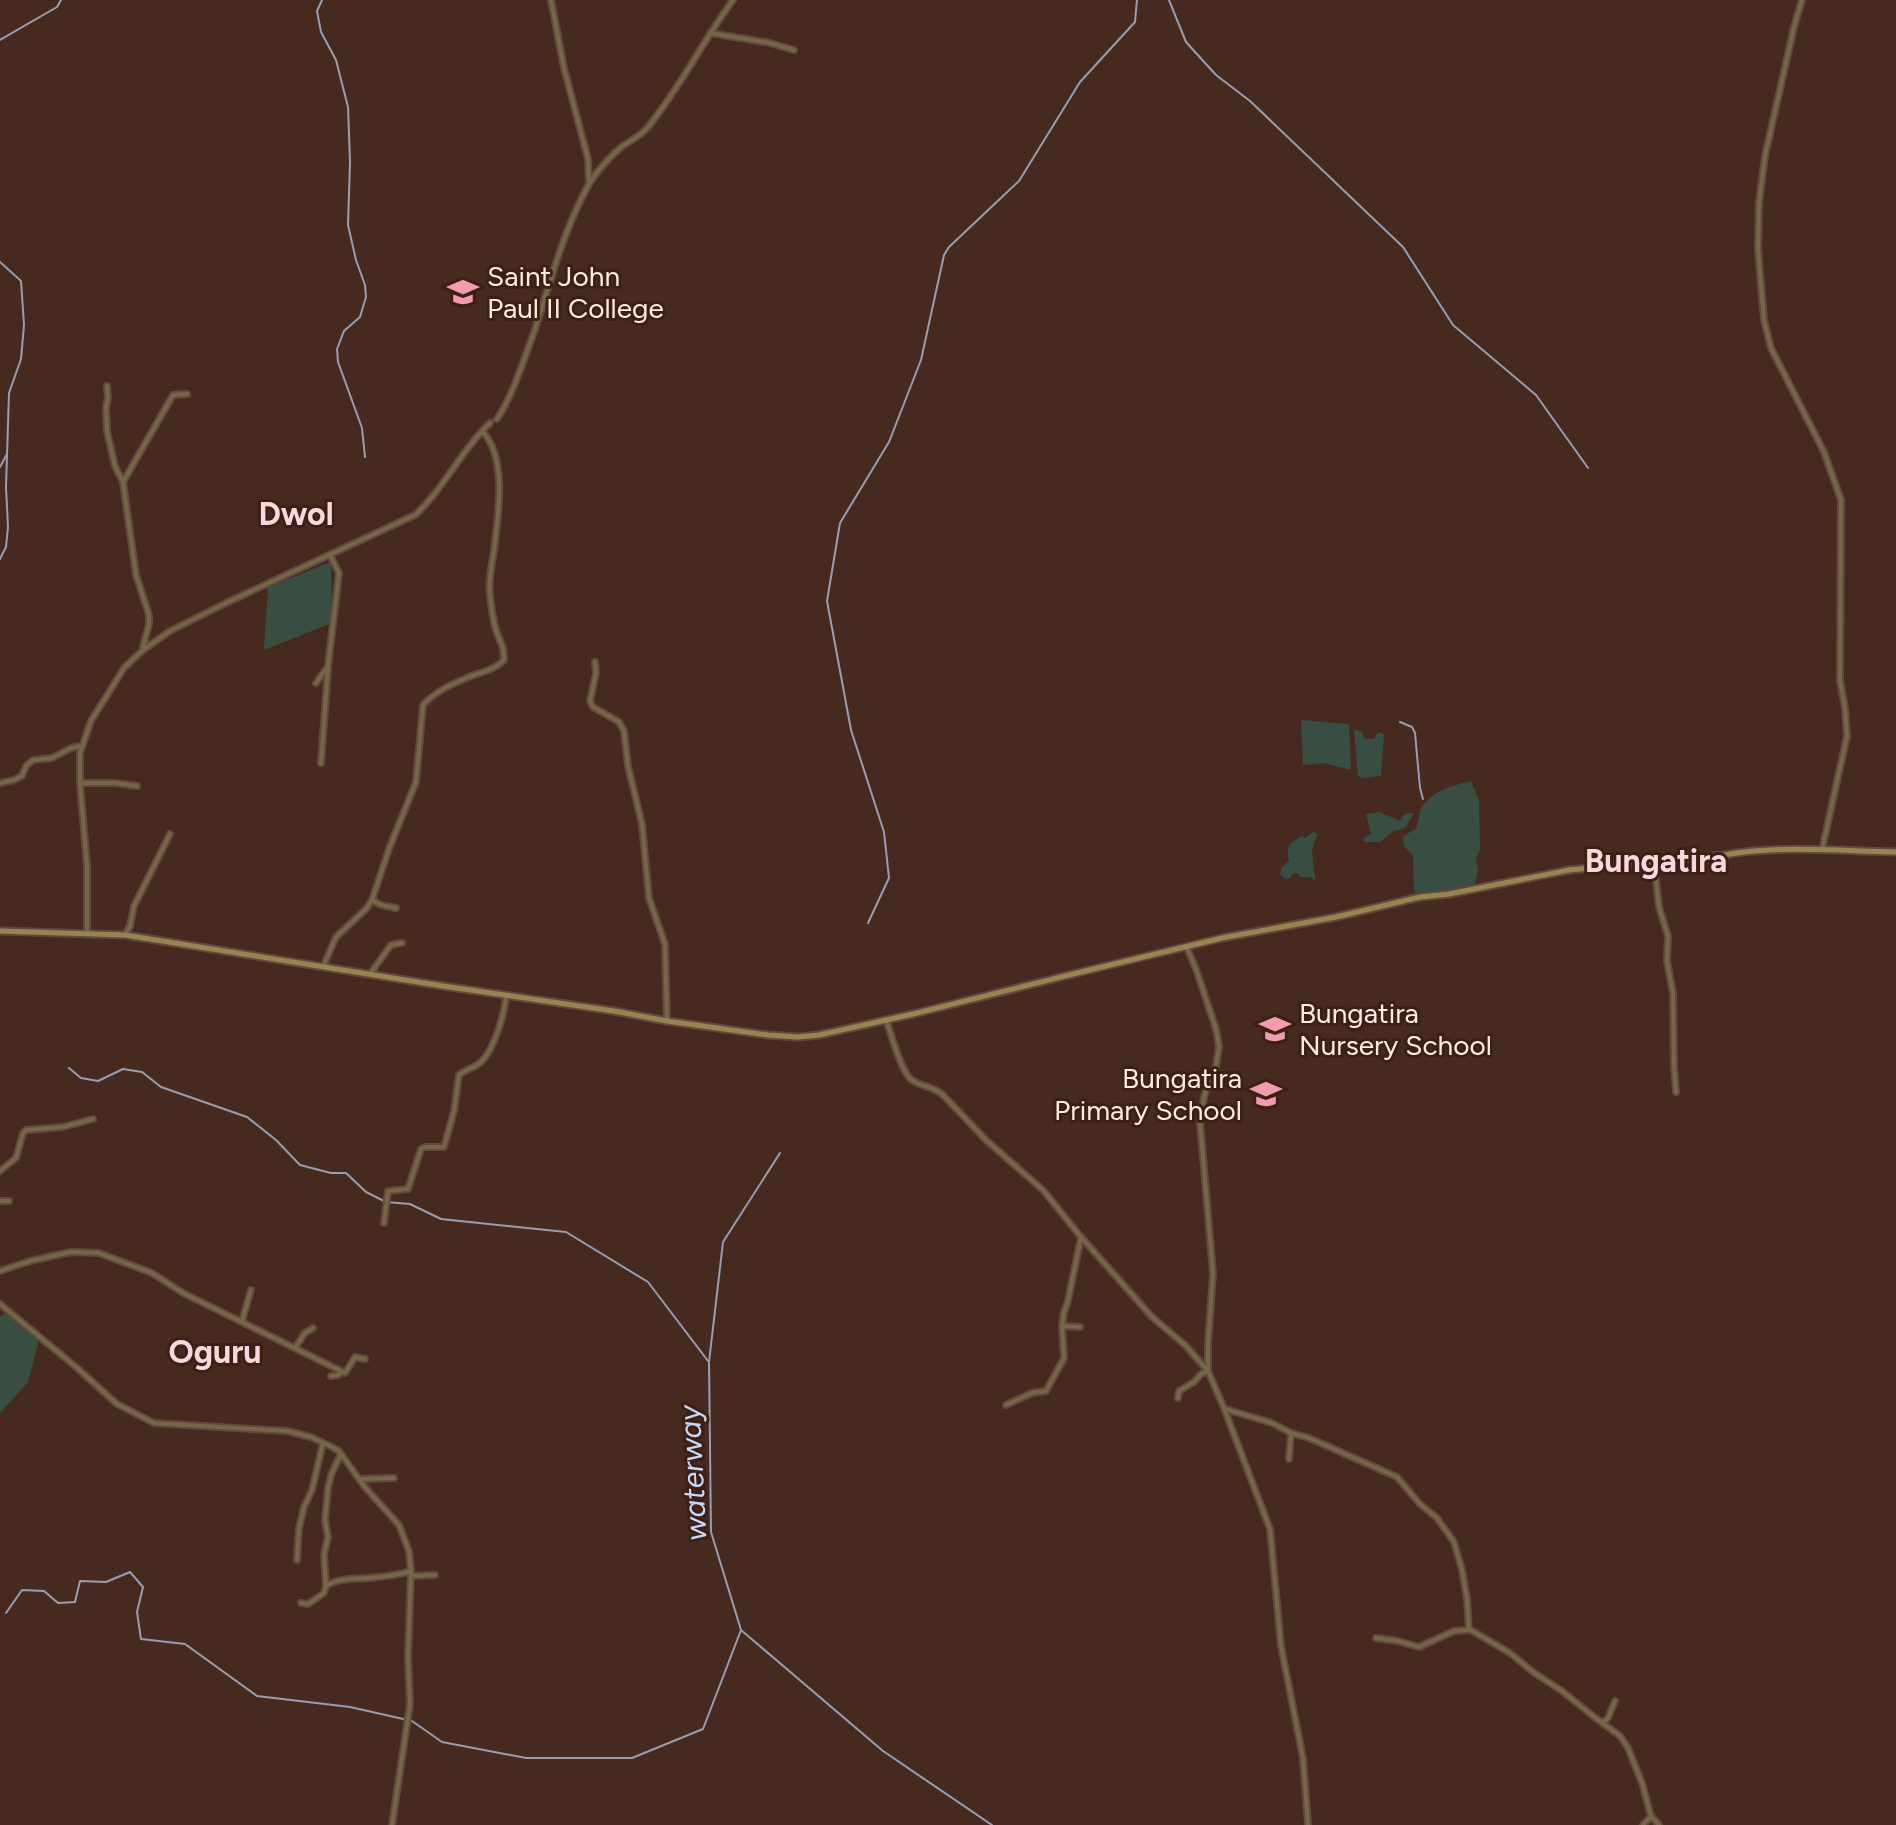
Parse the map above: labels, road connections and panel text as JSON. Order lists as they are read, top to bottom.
{
  "districts": ["Dwol", "Bungatira", "Oguru"],
  "water": ["waterway"],
  "places": {
    "school or university": ["Saint John Paul II College", "Bungatira Nursery School", "Bungatira Primary School"]
  }
}
